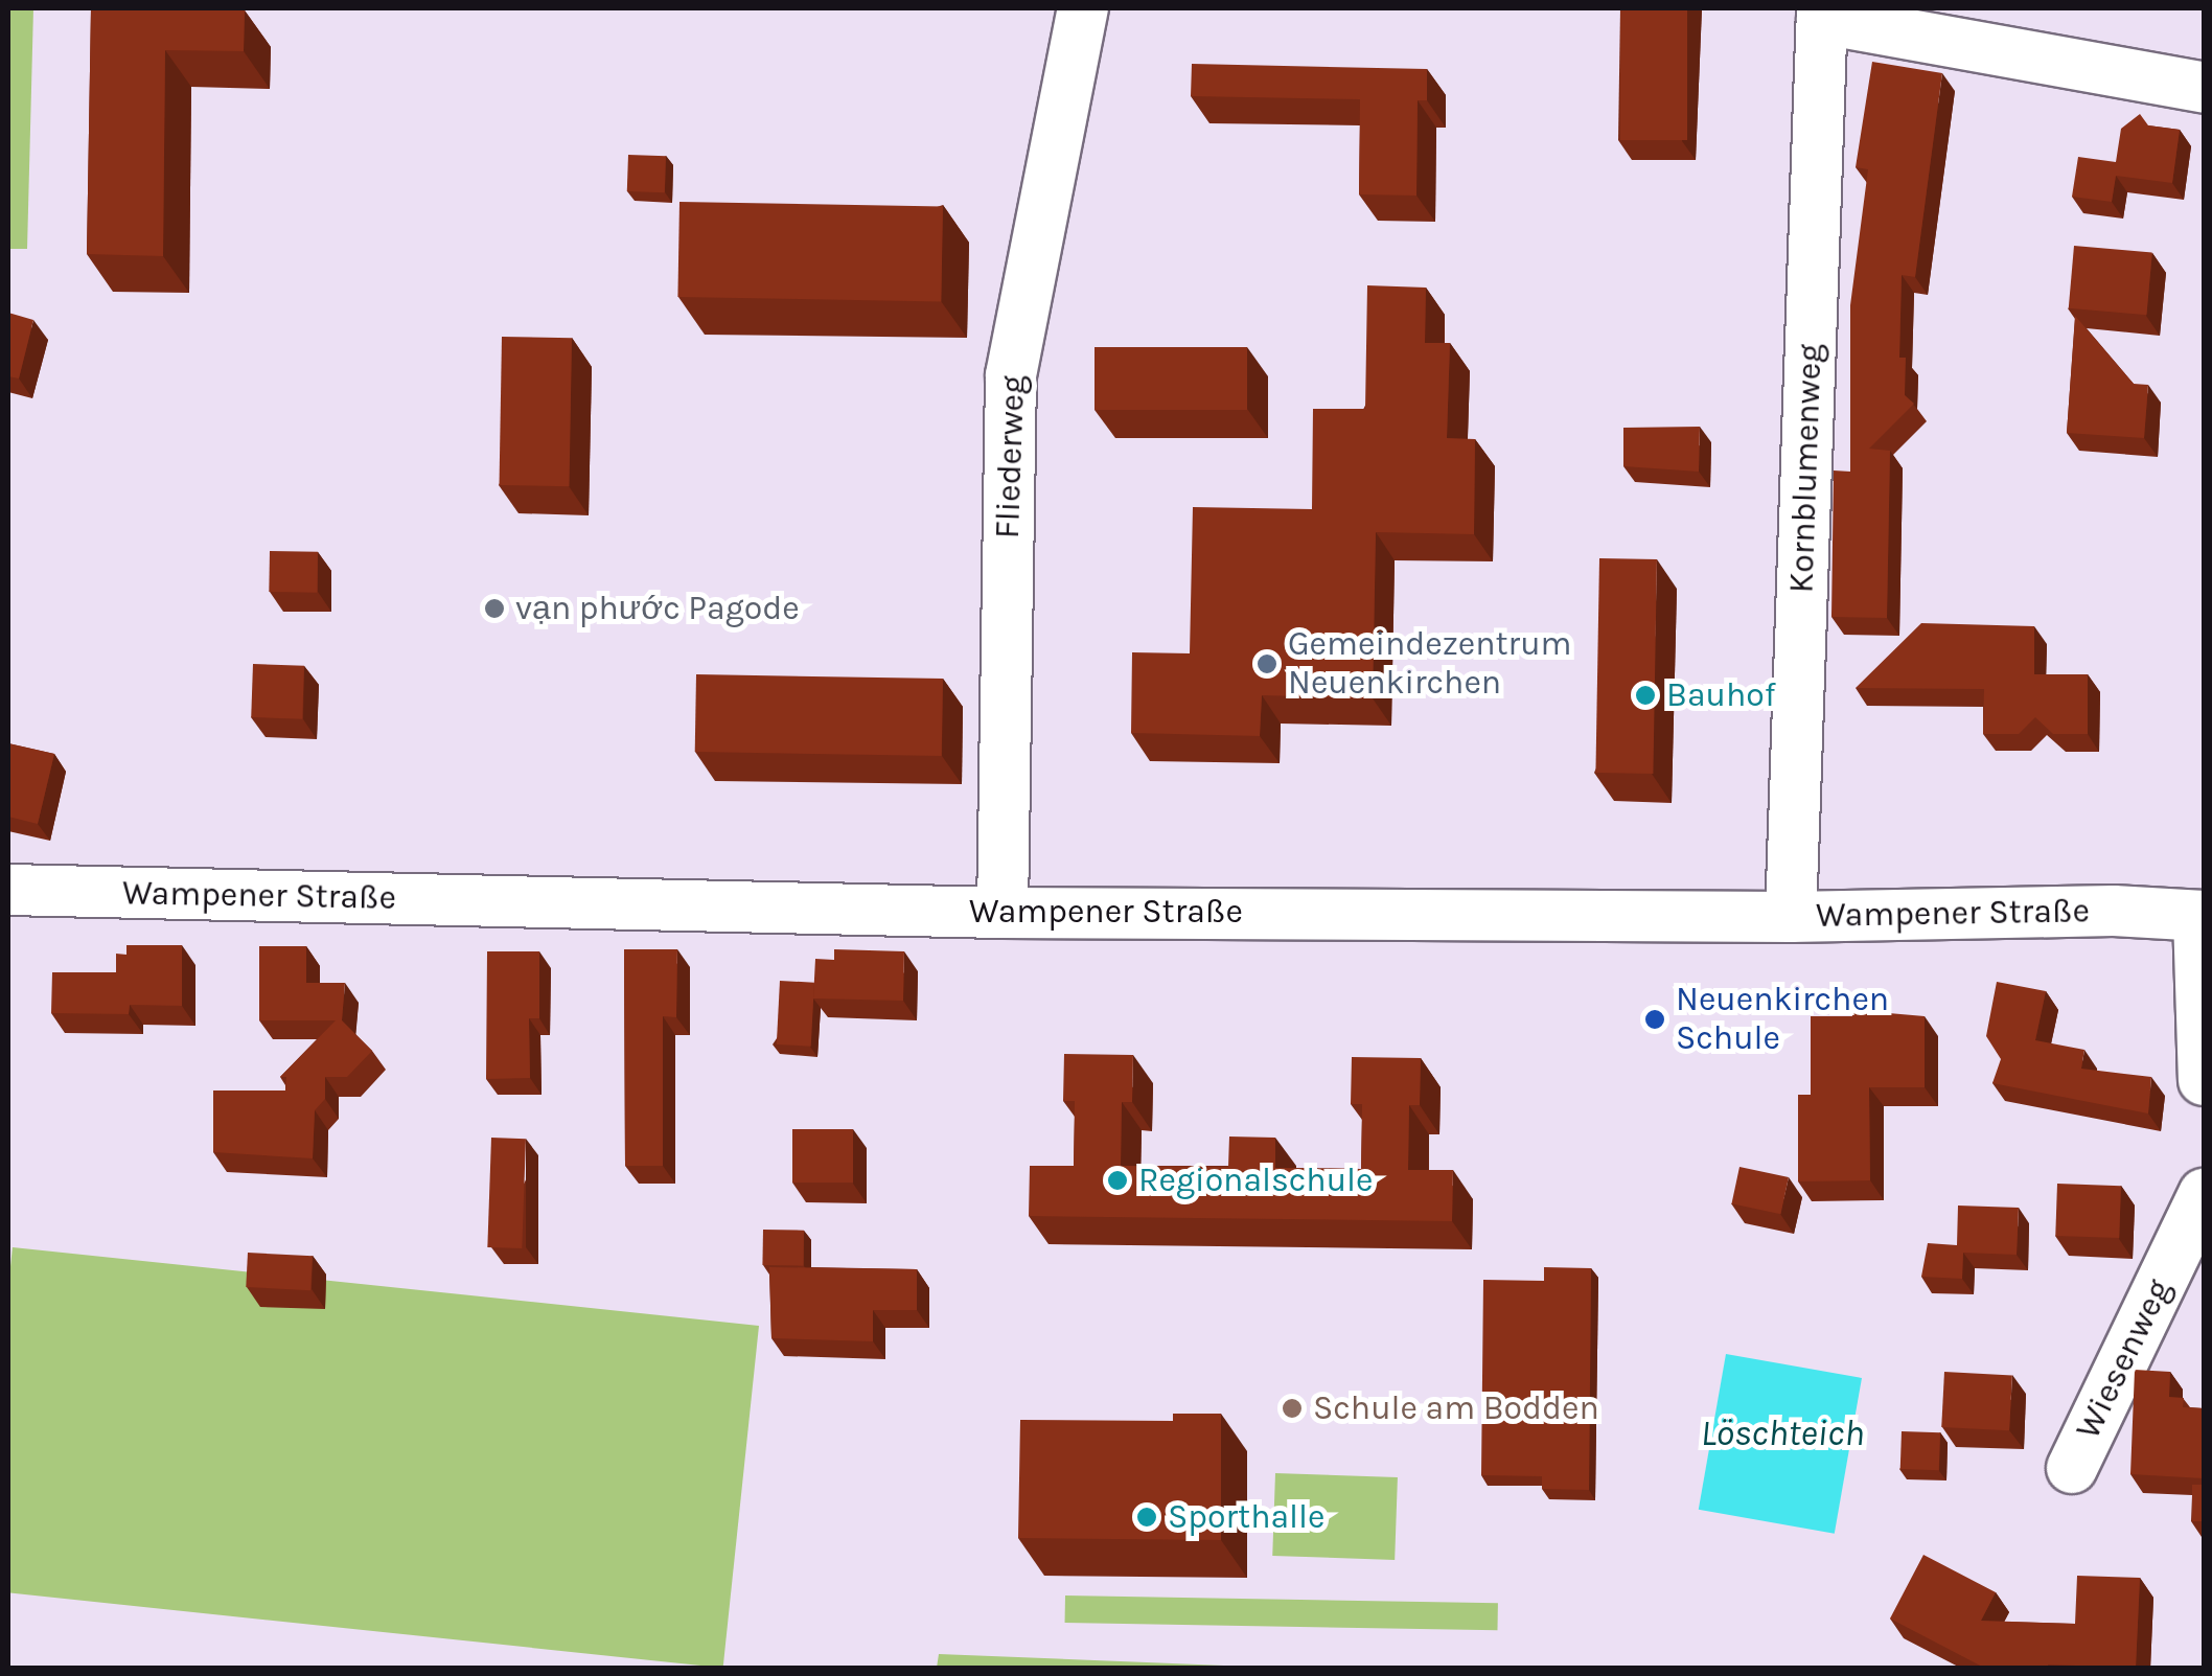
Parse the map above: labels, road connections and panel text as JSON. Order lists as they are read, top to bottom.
{
  "streets": {
    "street": [
      "Fliederweg",
      "Kornblumenweg",
      "Wampener Straße",
      "Wiesenweg"
    ]
  },
  "crossings": [
    ["Fliederweg", "Wampener Straße"],
    ["Kornblumenweg", "Wampener Straße"]
  ],
  "water": ["Löschteich"],
  "places": [
    "vạn phước Pagode",
    "Gemeindezentrum Neuenkirchen",
    "Bauhof",
    "Neuenkirchen Schule",
    "Regionalschule",
    "Schule am Bodden",
    "Sporthalle"
  ]
}
